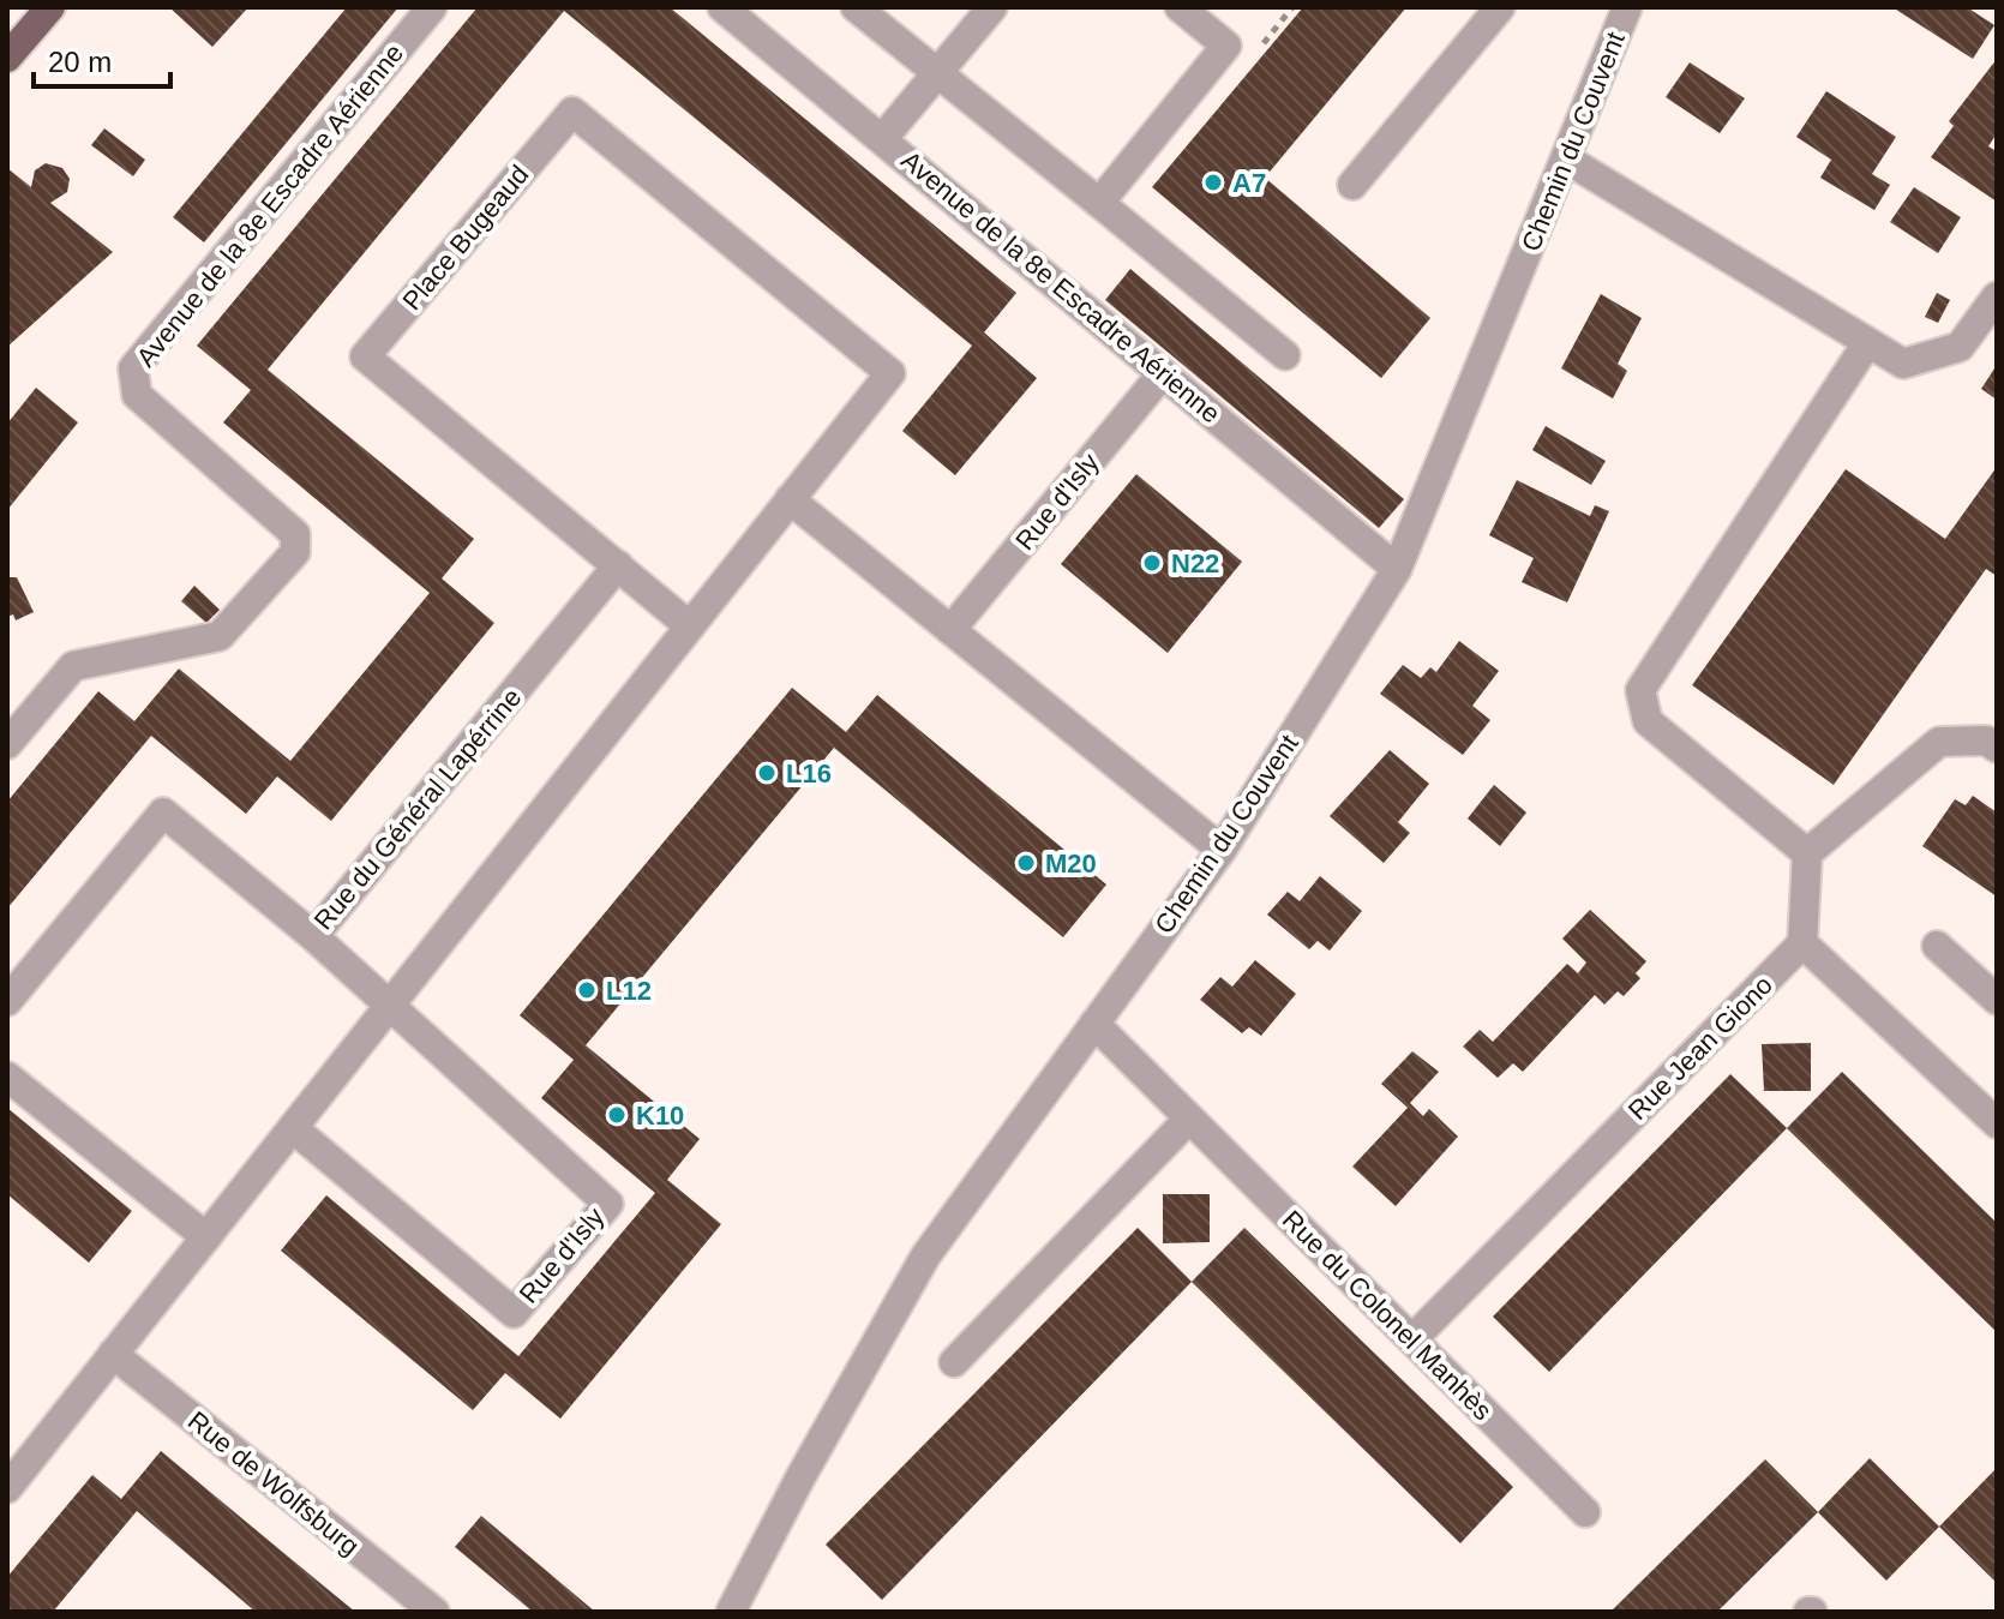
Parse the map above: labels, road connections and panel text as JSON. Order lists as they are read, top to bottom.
{
  "streets": {
    "street": [
      "Chemin du Couvent",
      "Avenue de la 8e Escadre Aérienne",
      "Place Bugeaud",
      "Rue d'Isly",
      "Rue du Général Lapérrine",
      "Rue Jean Giono",
      "Rue du Colonel Manhès",
      "Rue de Wolfsburg"
    ]
  },
  "crossings": [
    ["Chemin du Couvent", "Avenue de la 8e Escadre Aérienne"],
    ["Chemin du Couvent", "Rue du Colonel Manhès"],
    ["Avenue de la 8e Escadre Aérienne", "Rue d'Isly"],
    ["Place Bugeaud", "Rue du Général Lapérrine"],
    ["Rue Jean Giono", "Rue du Colonel Manhès"]
  ],
  "places": [
    "A7",
    "N22",
    "L16",
    "M20",
    "L12",
    "K10"
  ],
  "scale_bar": "20 m"
}
